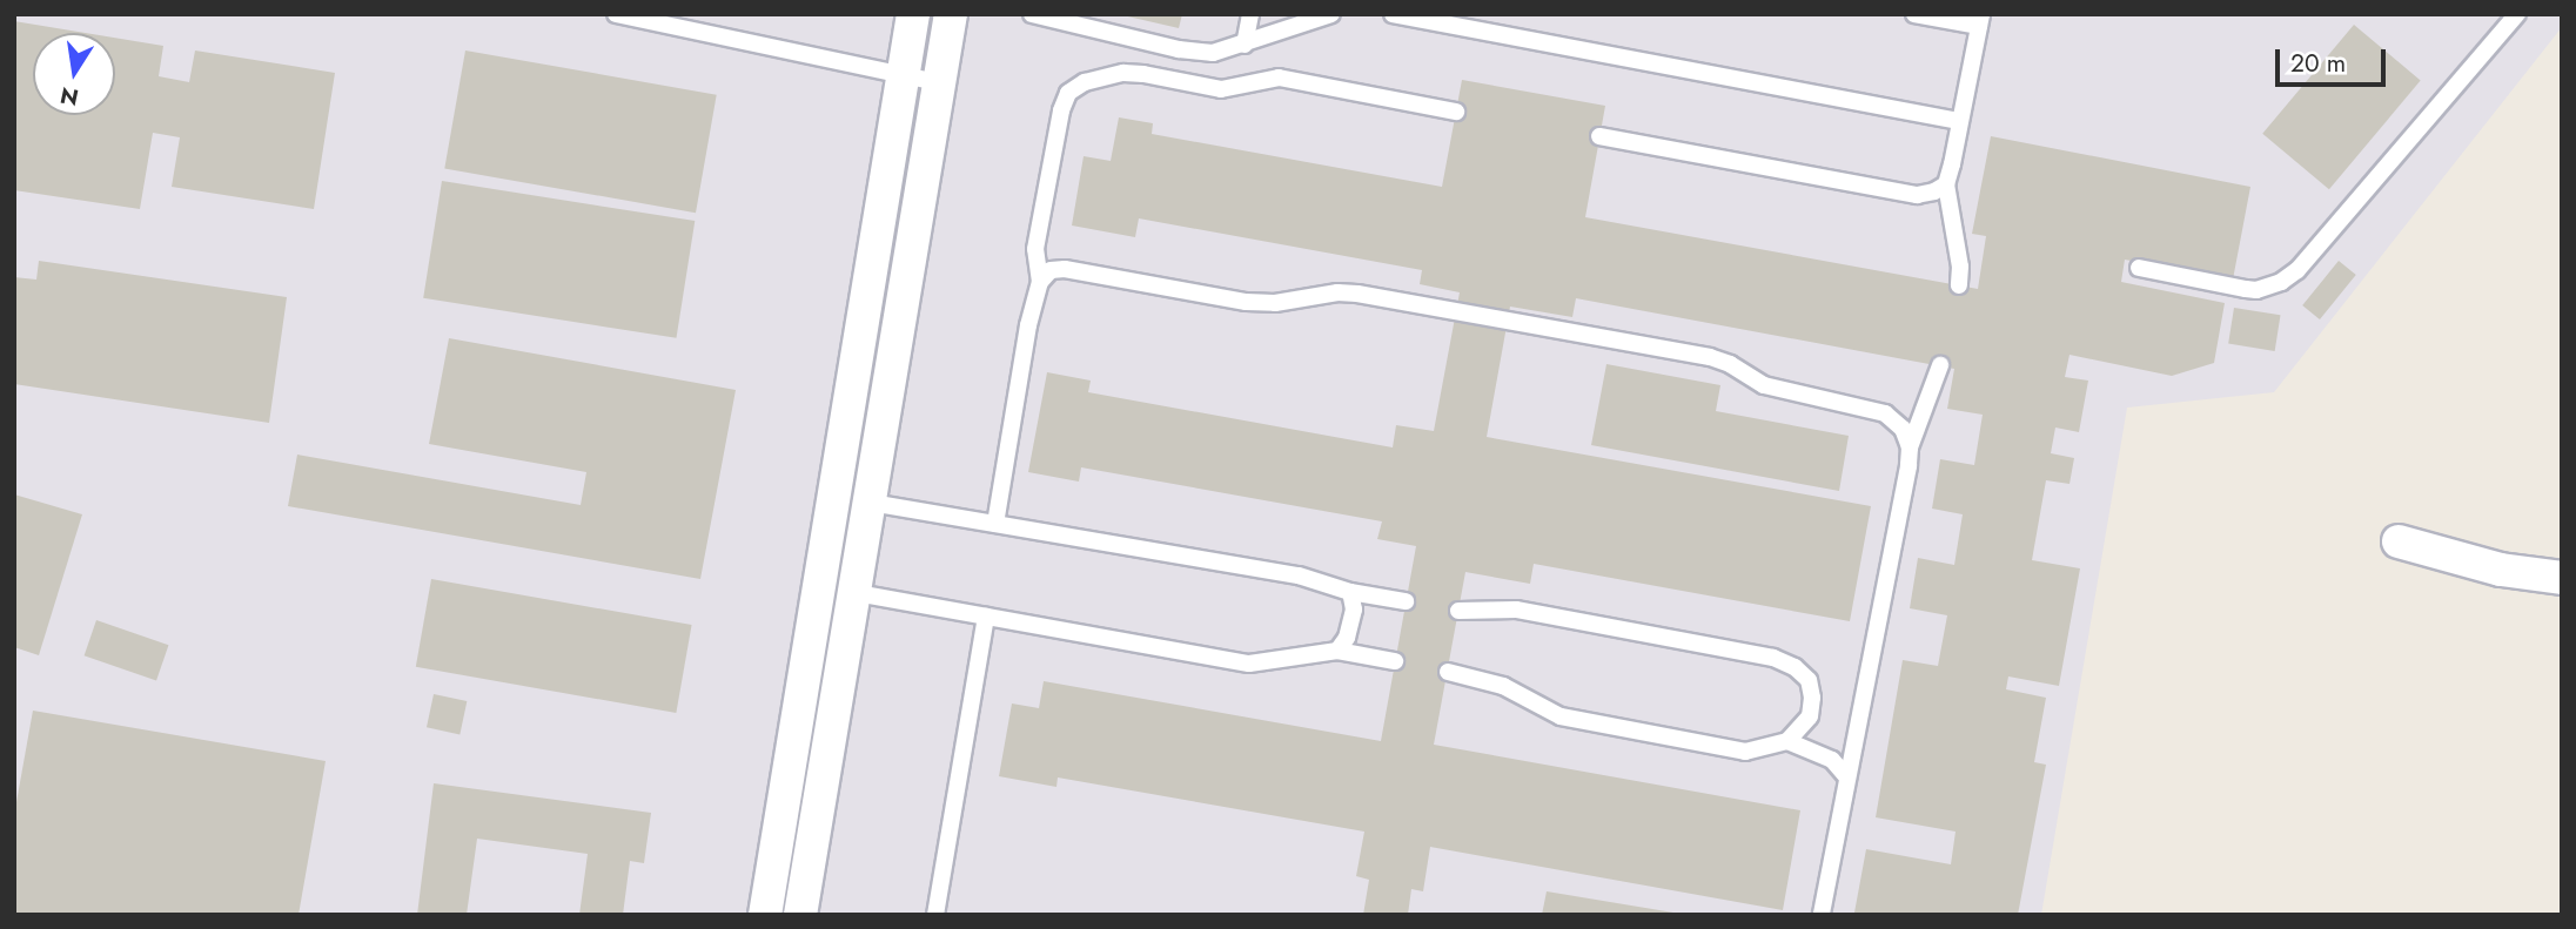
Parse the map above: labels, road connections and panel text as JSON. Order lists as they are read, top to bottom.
{
  "scale_bar": "20 m",
  "north": "bottom"
}
